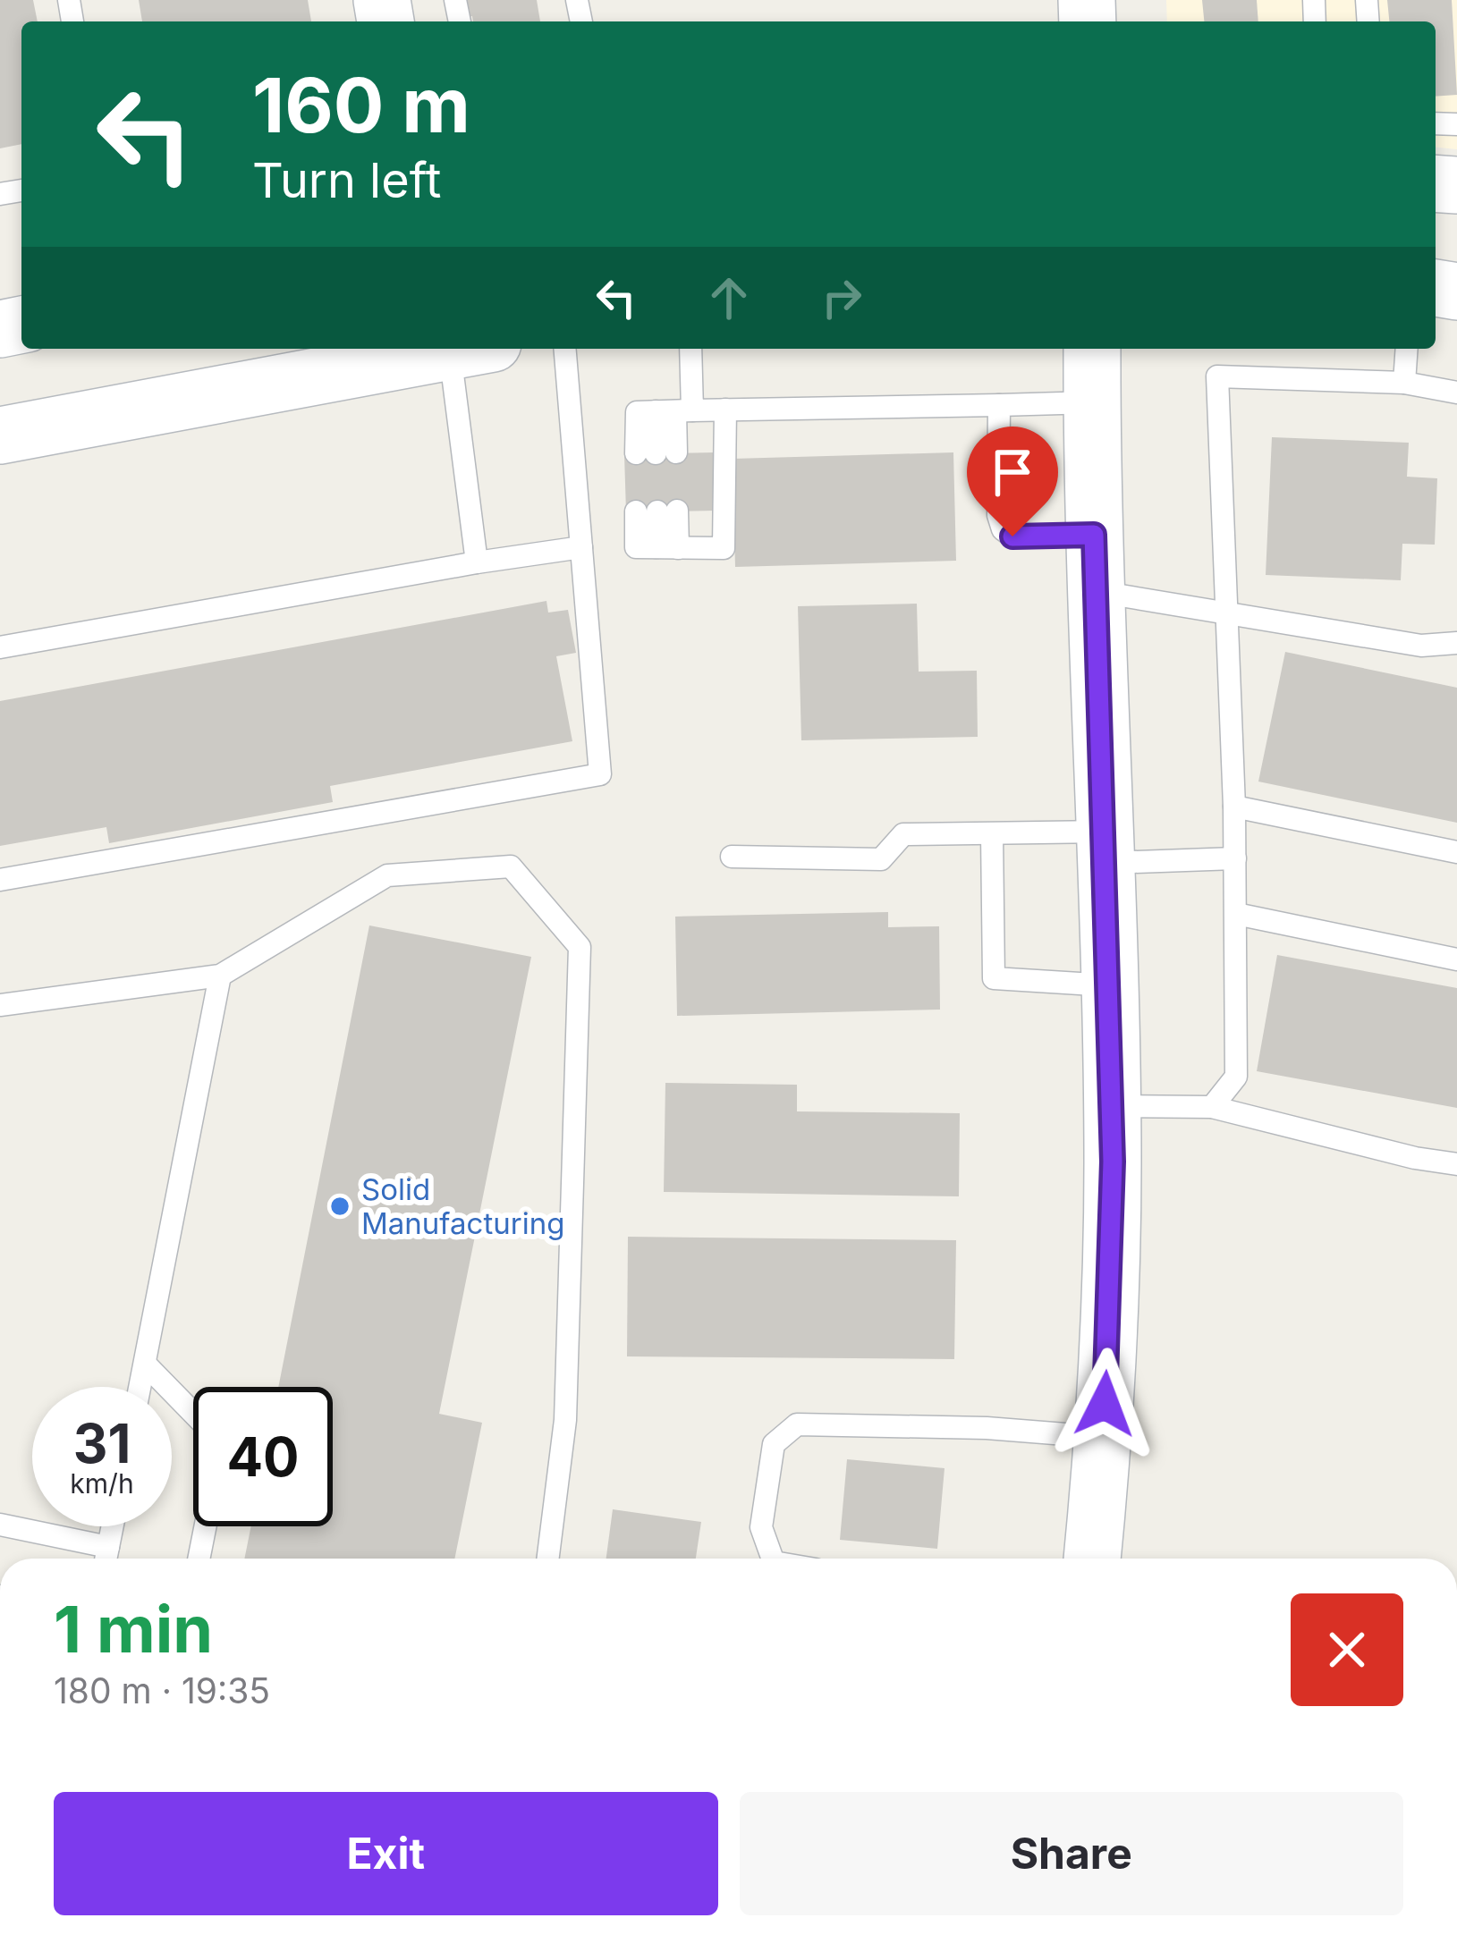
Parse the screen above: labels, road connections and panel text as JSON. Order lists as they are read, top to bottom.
{
  "places": ["Solid Manufacturing"],
  "page": {
    "turn": ["160 m", "Turn left"],
    "speed": "31 km/h",
    "limit": "40",
    "heading": ["1 min", "180 m · 19:35"],
    "buttons": ["Exit", "Share"]
  }
}
